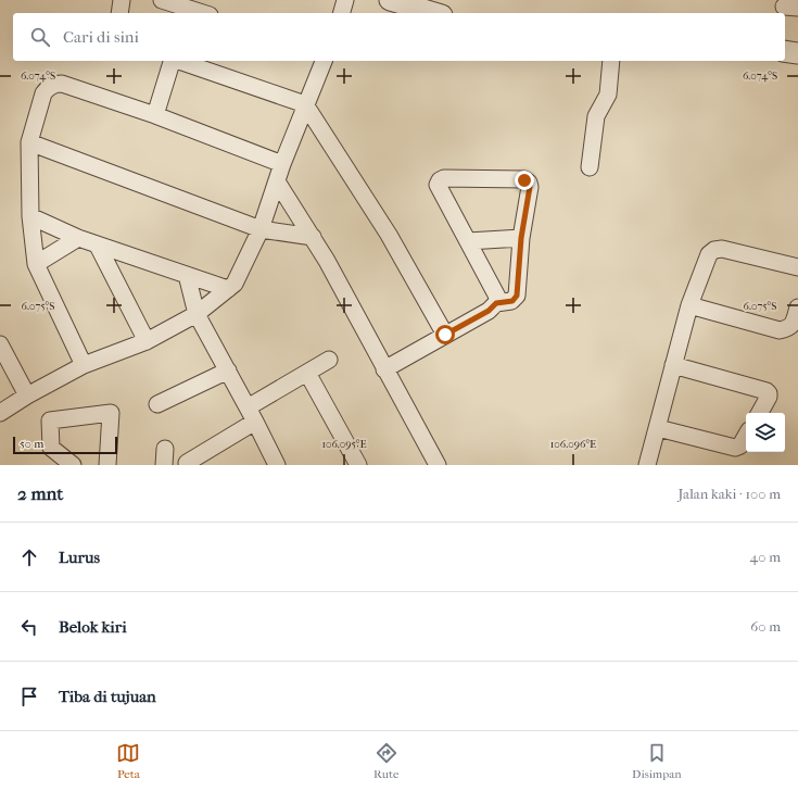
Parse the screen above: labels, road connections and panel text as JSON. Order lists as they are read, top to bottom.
{
  "scale_bar": "50 m",
  "page": {
    "search": "Cari di sini",
    "scale": "50 m",
    "heading": ["2 mnt", "Jalan kaki · 100 m"],
    "list": [
      ["Lurus", "40 m"],
      ["Belok kiri", "60 m"],
      "Tiba di tujuan"
    ],
    "nav": ["Peta", "Rute", "Disimpan"]
  },
  "coordinates": [
    "6.074°S",
    "6.075°S",
    "106.095°E",
    "106.096°E"
  ]
}
